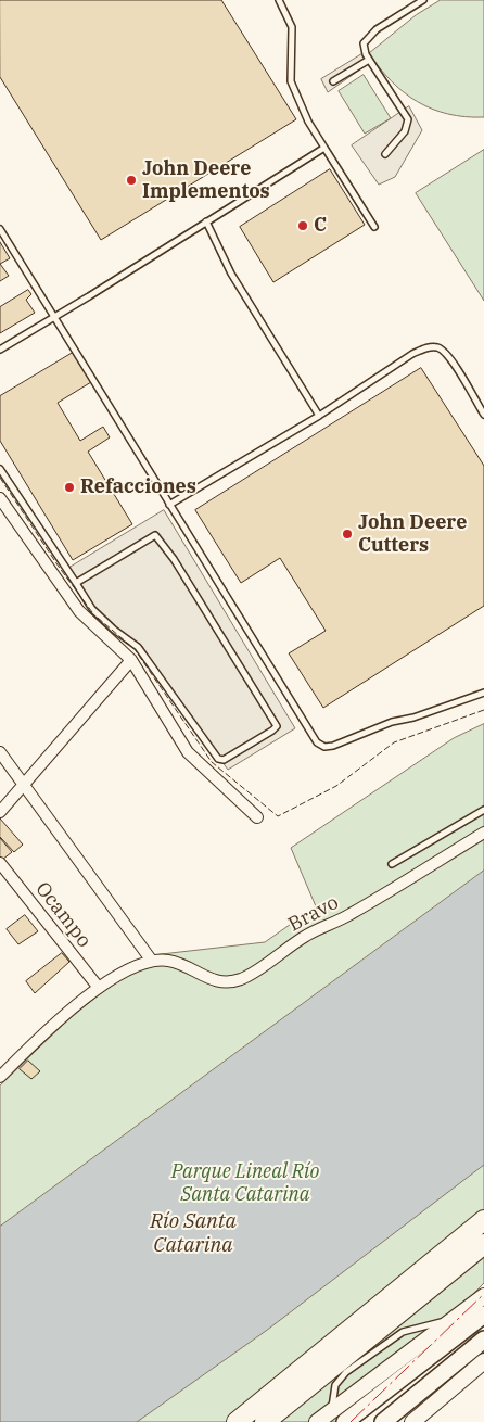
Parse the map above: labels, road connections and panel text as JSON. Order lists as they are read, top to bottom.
{
  "streets": {
    "street": ["Bravo", "Ocampo"]
  },
  "water": ["Río Santa Catarina"],
  "parks": ["Parque Lineal Río Santa Catarina"],
  "places": [
    "John Deere Implementos",
    "C",
    "Refacciones",
    "John Deere Cutters"
  ]
}
